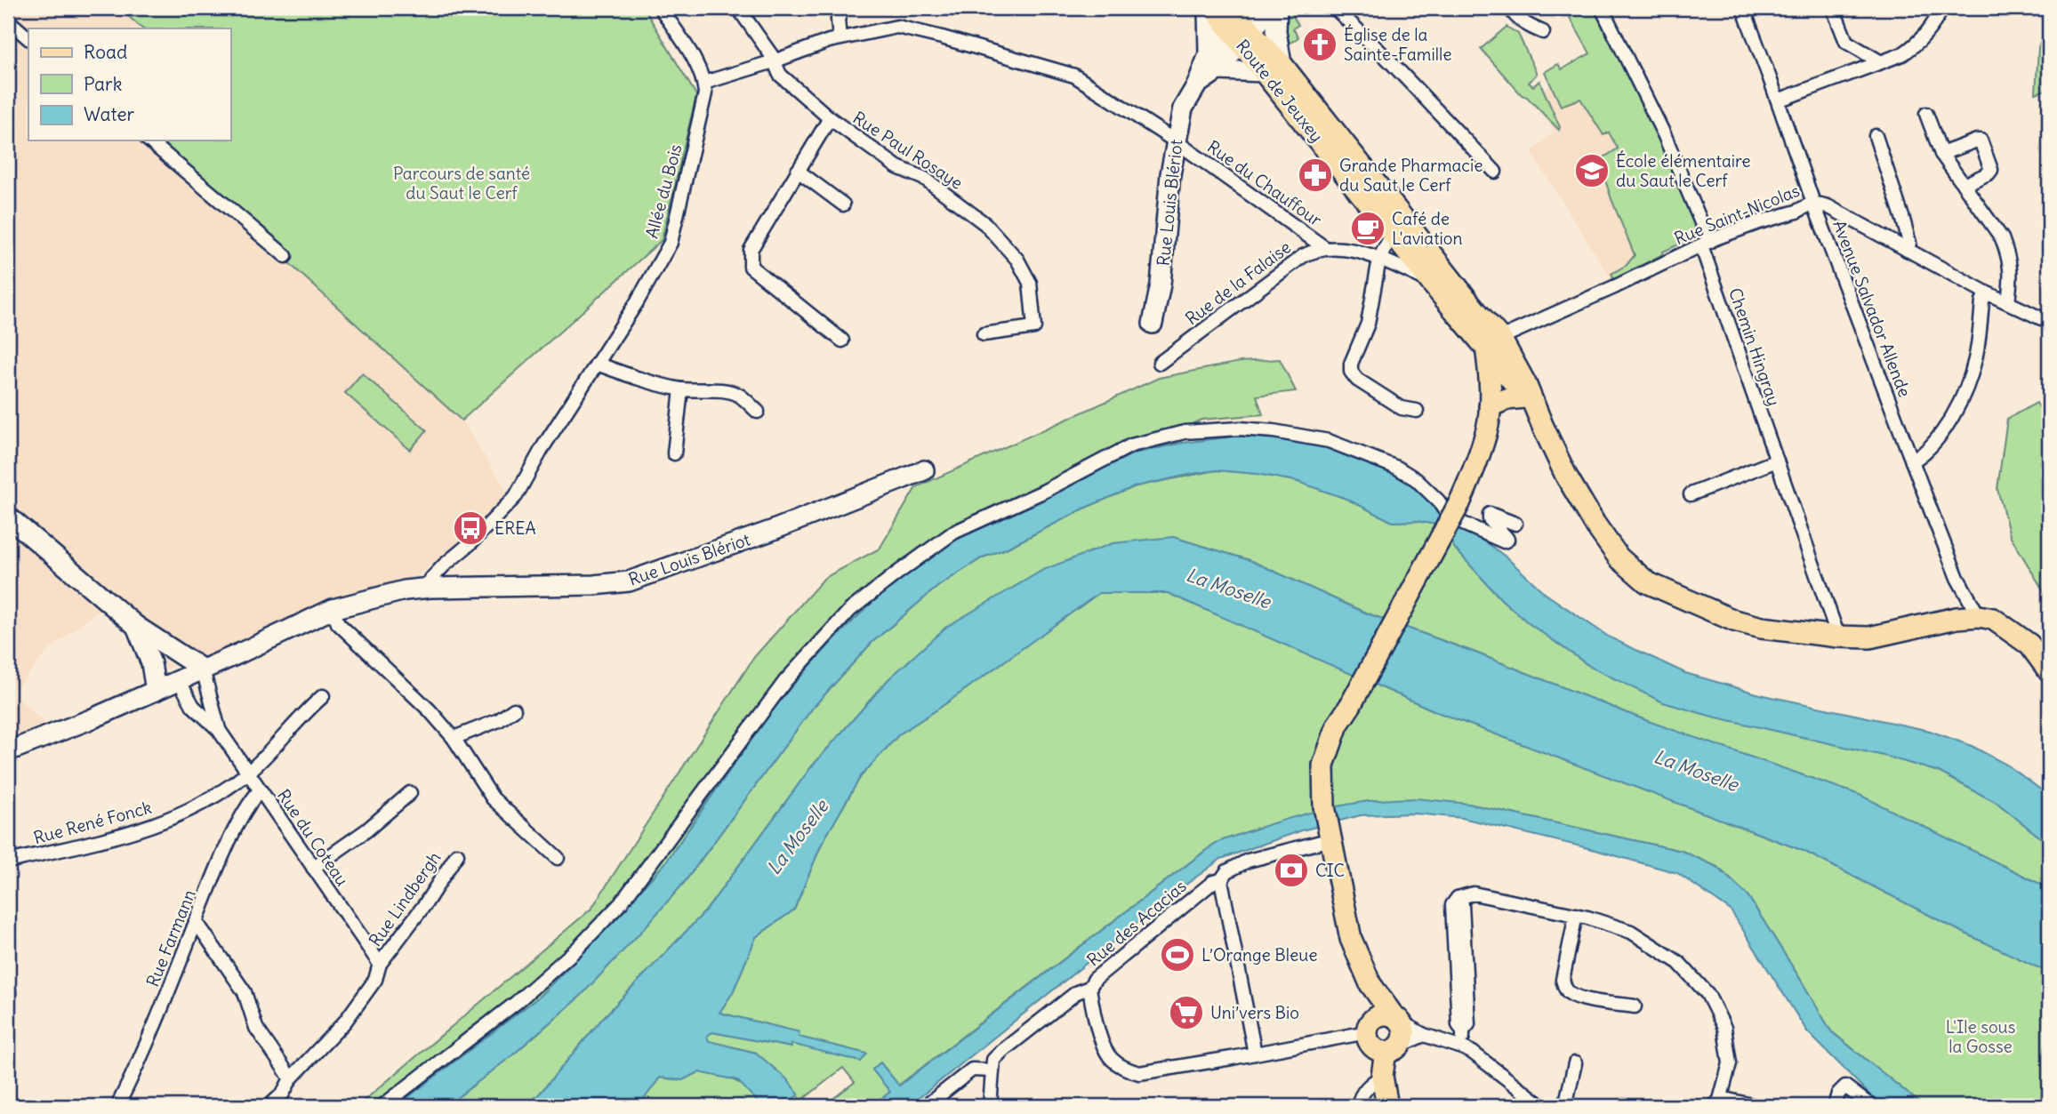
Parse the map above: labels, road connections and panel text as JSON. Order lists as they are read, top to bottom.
{
  "streets": {
    "main road": ["Route de Jeuxey"],
    "street": [
      "Rue Paul Rosaye",
      "Rue du Chauffour",
      "Allée du Bois",
      "Rue Louis Blériot",
      "Rue Saint-Nicolas",
      "Rue de la Falaise",
      "Avenue Salvador Allende",
      "Chemin Hingray",
      "Rue René Fonck",
      "Rue du Coteau",
      "Rue Lindbergh",
      "Rue des Acacias",
      "Rue Farmann"
    ]
  },
  "crossings": [
    ["Route de Jeuxey", "Rue Louis Blériot"],
    ["Rue Paul Rosaye", "Rue du Chauffour"],
    ["Rue du Chauffour", "Allée du Bois"],
    ["Rue du Chauffour", "Rue Louis Blériot"],
    ["Rue du Chauffour", "Rue de la Falaise"],
    ["Allée du Bois", "Rue Louis Blériot"],
    ["Rue Louis Blériot", "Rue du Coteau"],
    ["Rue Saint-Nicolas", "Avenue Salvador Allende"],
    ["Rue Saint-Nicolas", "Chemin Hingray"],
    ["Rue René Fonck", "Rue du Coteau"],
    ["Rue du Coteau", "Rue Lindbergh"],
    ["Rue du Coteau", "Rue Farmann"]
  ],
  "water": ["La Moselle"],
  "parks": ["Parcours de santé du Saut le Cerf", "L'Ile sous la Gosse"],
  "places": {
    "church": ["Église de la Sainte-Famille"],
    "school or university": ["École élémentaire du Saut le Cerf"],
    "pharmacy": ["Grande Pharmacie du Saut le Cerf"],
    "cafe": ["Café de L'aviation"],
    "bus stop": ["EREA"],
    "bank": ["CIC"],
    "sports": ["L’Orange Bleue"],
    "supermarket": ["Uni’vers Bio"]
  },
  "legend": ["Road", "Park", "Water"]
}
